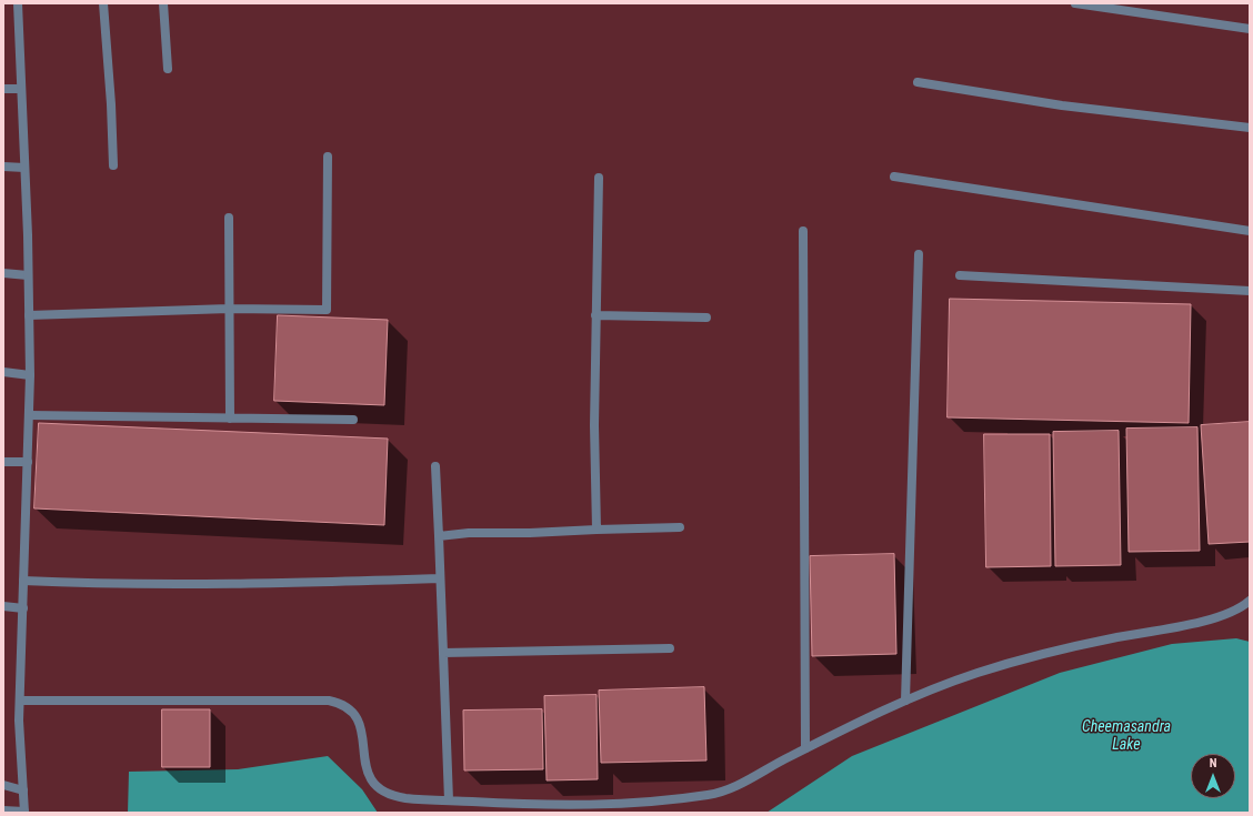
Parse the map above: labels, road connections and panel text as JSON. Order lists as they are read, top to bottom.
{
  "water": ["Cheemasandra Lake"],
  "north": "top"
}
